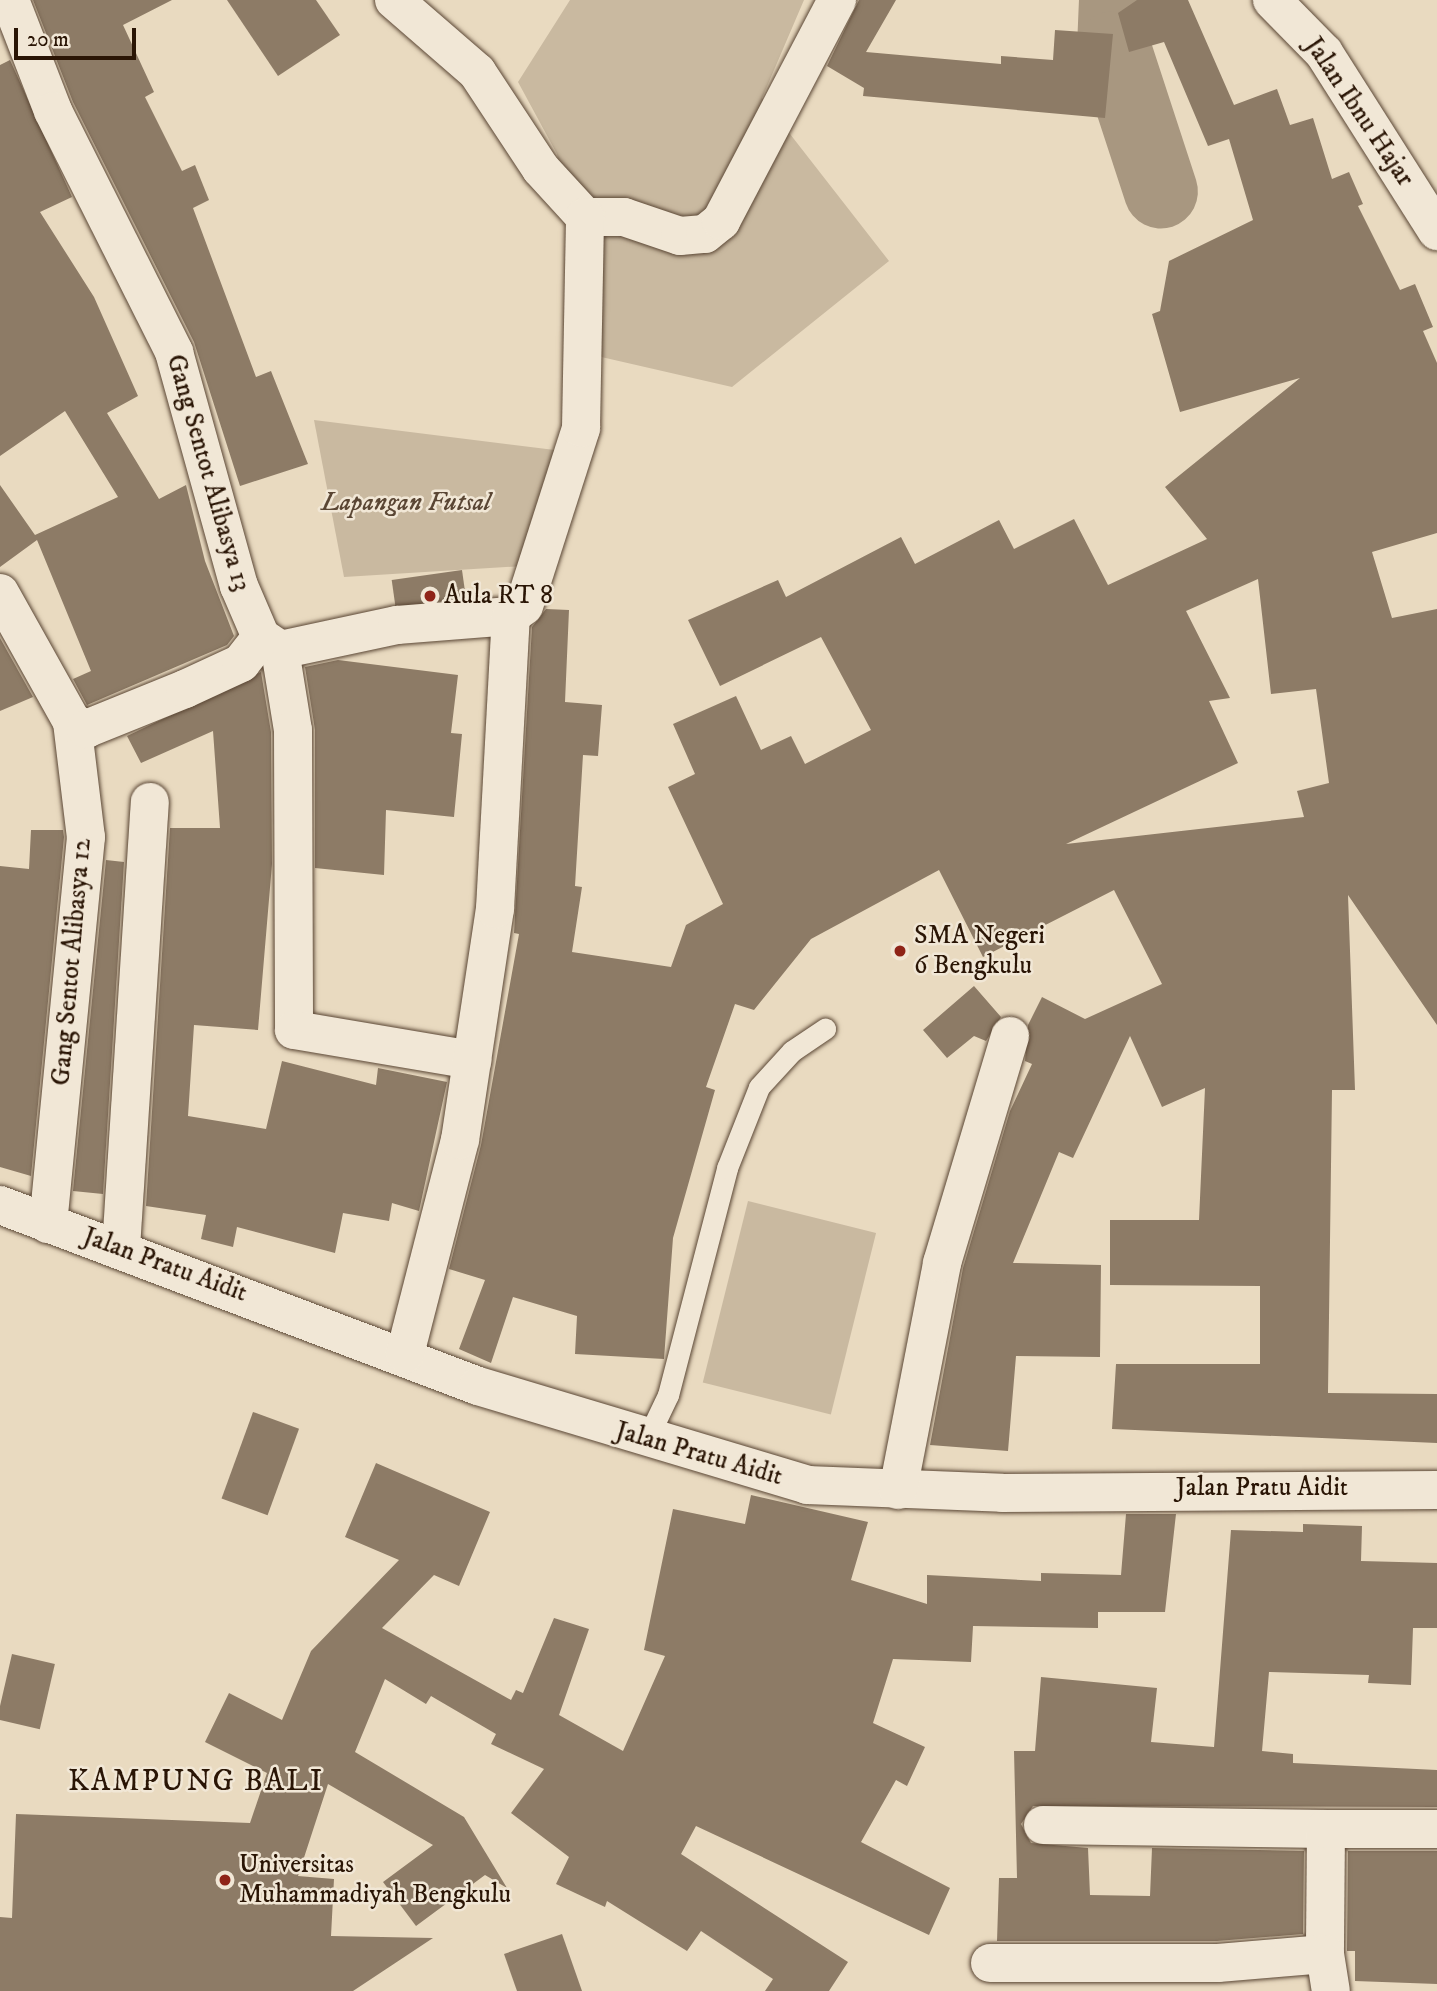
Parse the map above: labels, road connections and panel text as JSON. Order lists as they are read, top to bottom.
{
  "streets": {
    "street": [
      "Jalan Ibnu Hajar",
      "Gang Sentot Alibasya 13",
      "Gang Sentot Alibasya 12",
      "Jalan Pratu Aidit"
    ]
  },
  "crossings": [
    ["Gang Sentot Alibasya 12", "Jalan Pratu Aidit"]
  ],
  "districts": ["KAMPUNG BALI"],
  "parks": ["Lapangan Futsal"],
  "places": ["Aula RT 8", "SMA Negeri 6 Bengkulu", "Universitas Muhammadiyah Bengkulu"],
  "scale_bar": "20 m"
}
